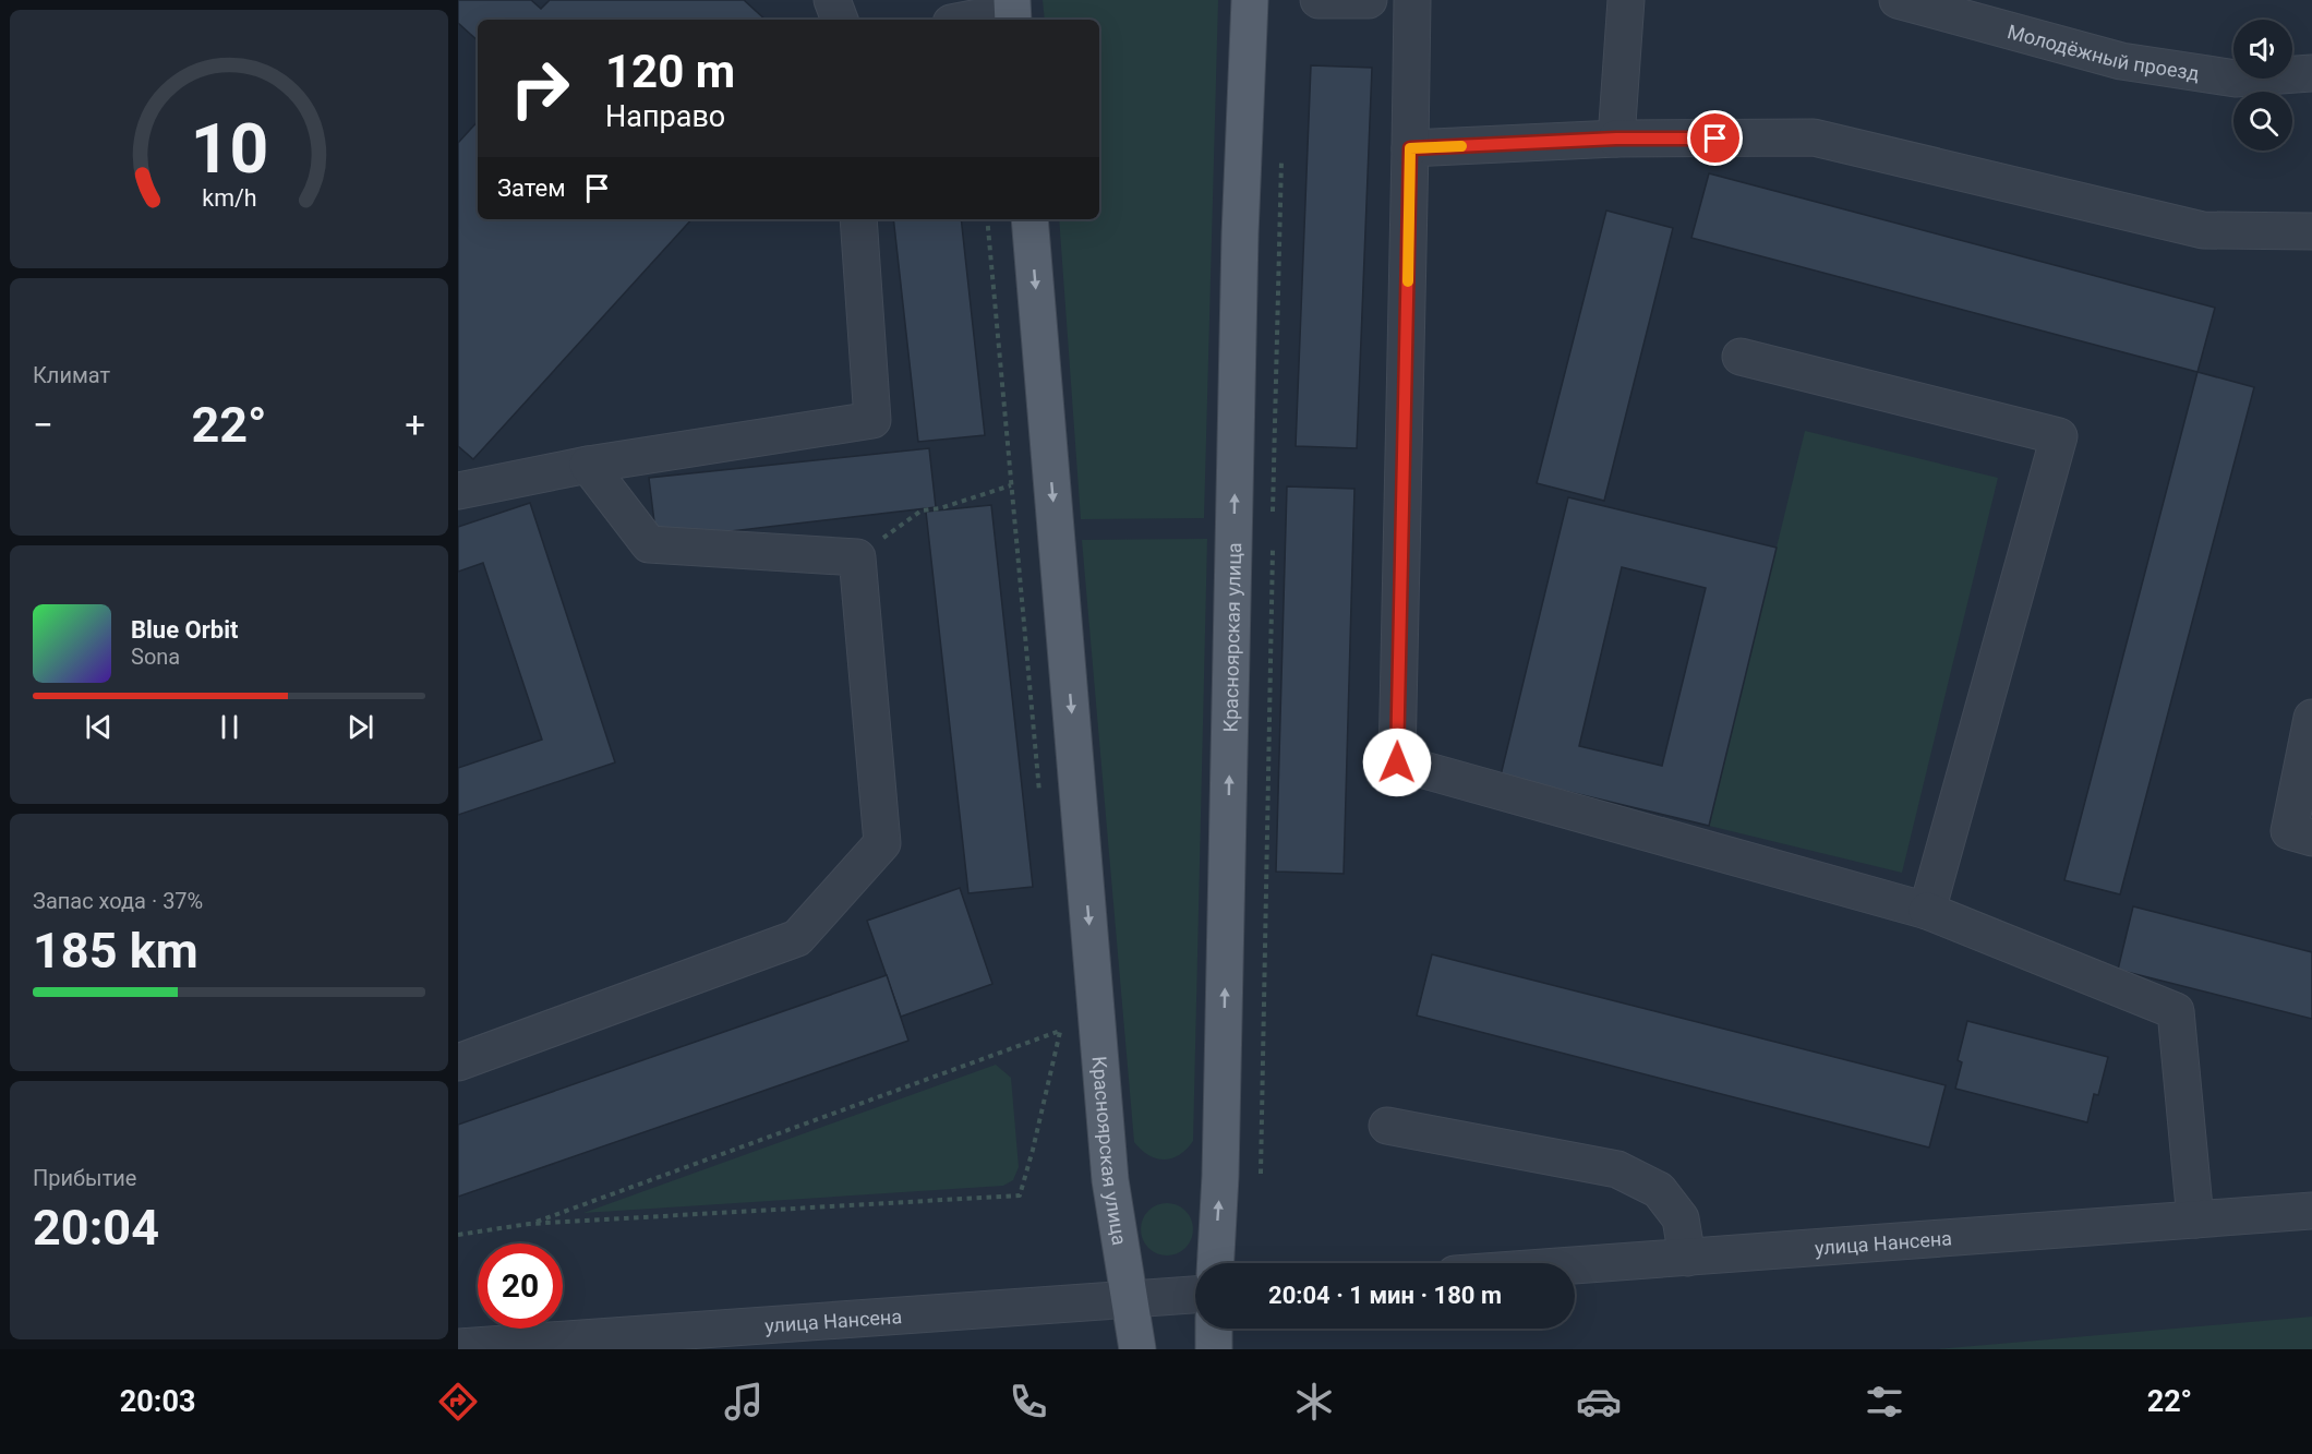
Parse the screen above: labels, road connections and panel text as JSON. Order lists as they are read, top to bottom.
{
  "streets": {
    "main road": ["Красноярская улица"],
    "street": ["Молодёжный проезд", "улица Нансена"]
  },
  "crossings": [
    ["Красноярская улица", "улица Нансена"]
  ],
  "page": {
    "turn": ["120 m", "Направо"],
    "then": "Затем",
    "tile": [
      "Климат",
      ["Запас хода · 37%", "185 km"],
      ["Прибытие", "20:04"]
    ],
    "heat": ["−", "22°", "+"],
    "song": ["Blue Orbit", "Sona"],
    "limit": "20",
    "trip": "20:04 · 1 мин · 180 m",
    "tabs": ["20:03", "22°"],
    "gauge": ["10", "km/h"]
  }
}
